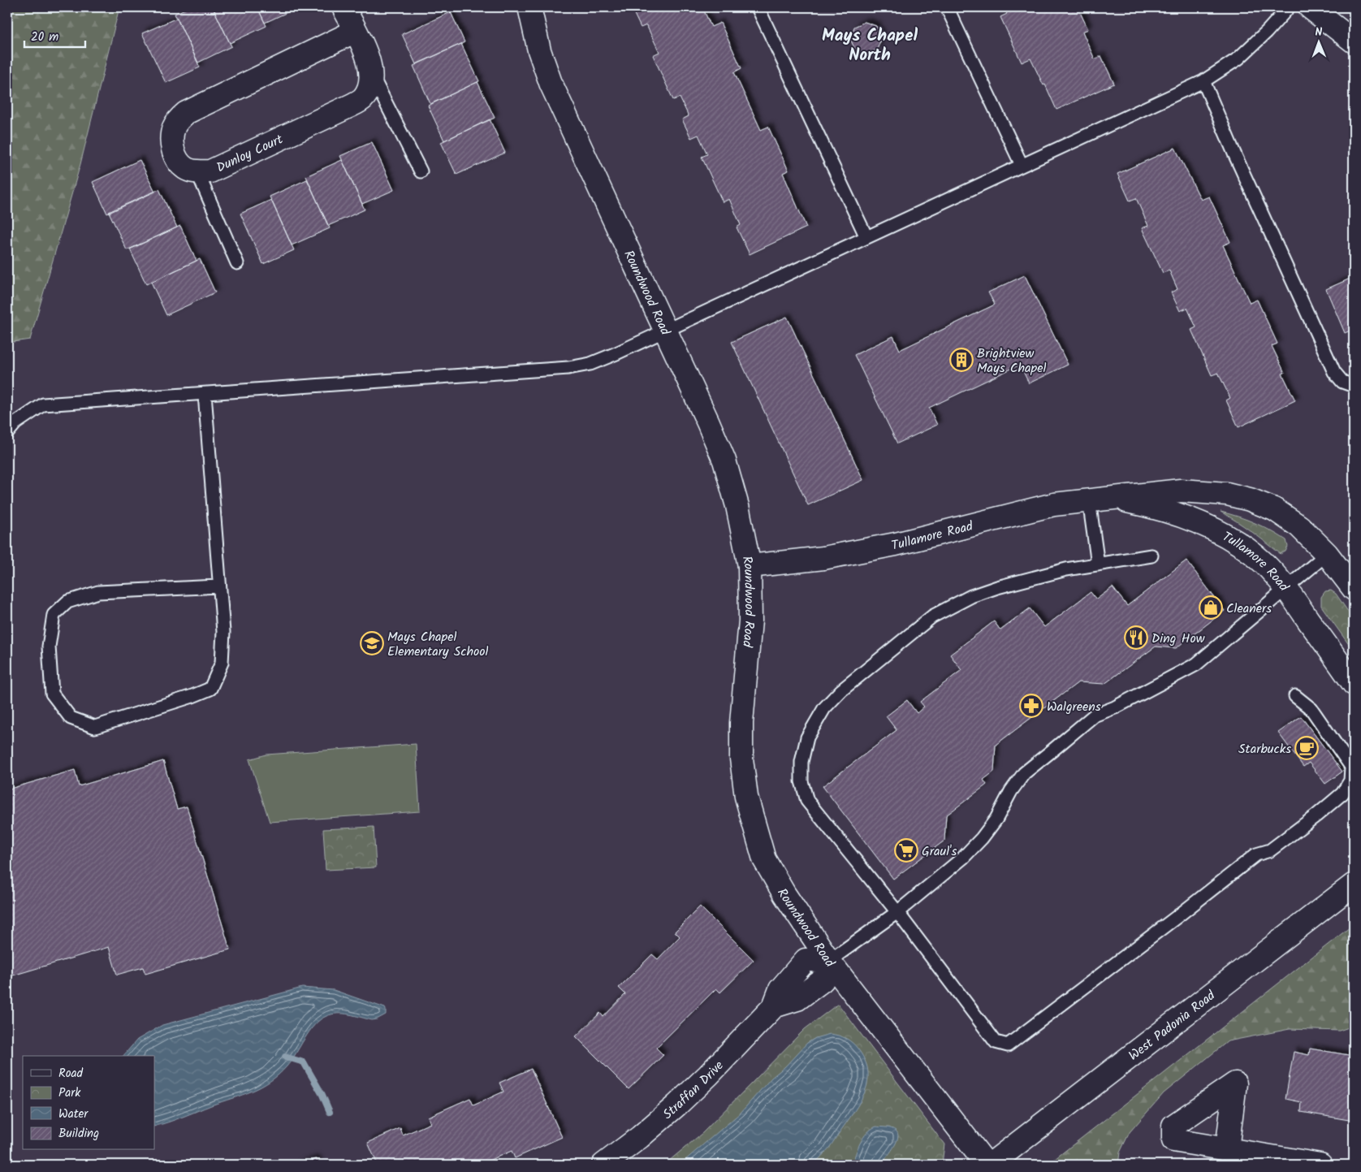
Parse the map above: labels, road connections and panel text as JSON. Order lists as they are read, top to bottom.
{
  "streets": {
    "street": [
      "Dunloy Court",
      "Roundwood Road",
      "Tullamore Road",
      "West Padonia Road",
      "Straffan Drive"
    ]
  },
  "crossings": [
    ["Roundwood Road", "Tullamore Road"],
    ["Roundwood Road", "Straffan Drive"]
  ],
  "districts": ["Mays Chapel North"],
  "places": {
    "building": ["Brightview Mays Chapel"],
    "shop": ["Cleaners"],
    "restaurant": ["Ding How"],
    "school or university": ["Mays Chapel Elementary School"],
    "pharmacy": ["Walgreens"],
    "cafe": ["Starbucks"],
    "supermarket": ["Graul's"]
  },
  "legend": [
    "Road",
    "Park",
    "Water",
    "Building"
  ],
  "scale_bar": "20 m",
  "north": "top"
}
